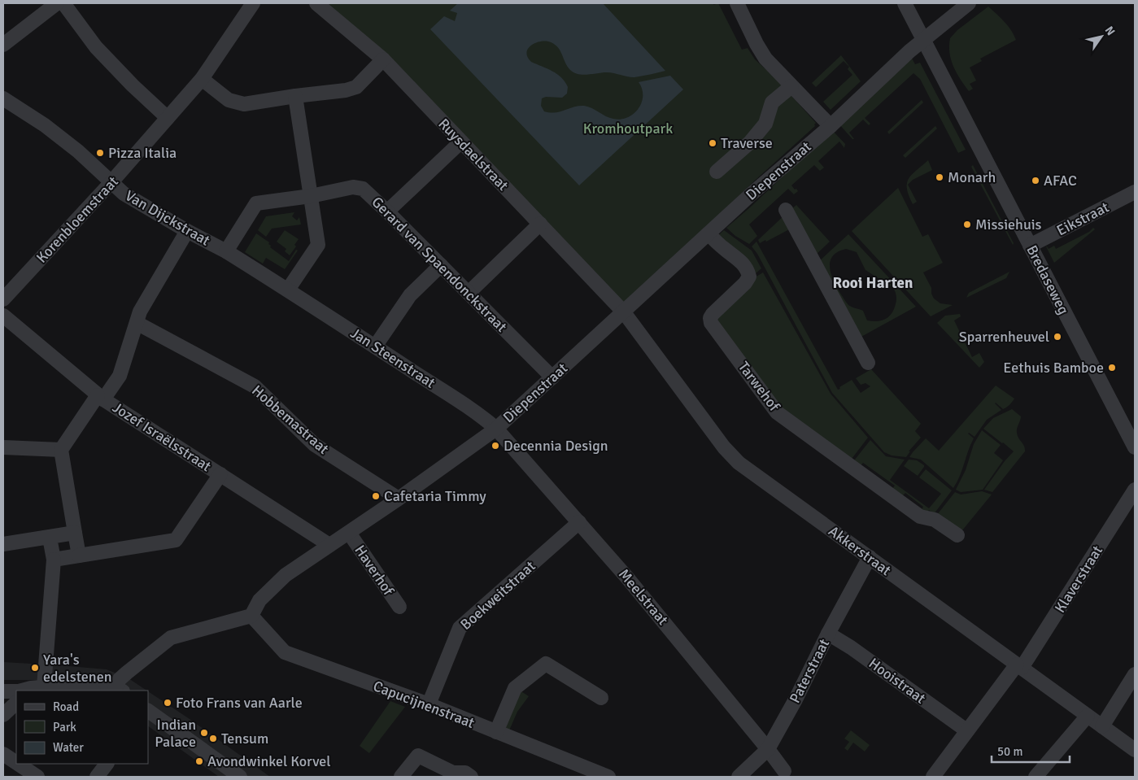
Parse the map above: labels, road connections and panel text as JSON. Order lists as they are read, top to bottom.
{
  "streets": {
    "street": [
      "Ruysdaelstraat",
      "Diepenstraat",
      "Van Dijckstraat",
      "Eikstraat",
      "Korenbloemstraat",
      "Gerard van Spaendonckstraat",
      "Bredaseweg",
      "Jan Steenstraat",
      "Tarwehof",
      "Hobbemastraat",
      "Jozef Israëlsstraat",
      "Akkerstraat",
      "Haverhof",
      "Klaverstraat",
      "Boekweitstraat",
      "Meelstraat",
      "Paterstraat",
      "Hooistraat",
      "Capucijnenstraat"
    ]
  },
  "crossings": [
    ["Ruysdaelstraat", "Diepenstraat"],
    ["Ruysdaelstraat", "Akkerstraat"],
    ["Diepenstraat", "Gerard van Spaendonckstraat"],
    ["Diepenstraat", "Bredaseweg"],
    ["Diepenstraat", "Jan Steenstraat"],
    ["Diepenstraat", "Tarwehof"],
    ["Diepenstraat", "Hobbemastraat"],
    ["Diepenstraat", "Jozef Israëlsstraat"],
    ["Diepenstraat", "Akkerstraat"],
    ["Diepenstraat", "Haverhof"],
    ["Diepenstraat", "Meelstraat"],
    ["Diepenstraat", "Capucijnenstraat"],
    ["Van Dijckstraat", "Korenbloemstraat"],
    ["Van Dijckstraat", "Jan Steenstraat"],
    ["Eikstraat", "Bredaseweg"],
    ["Jan Steenstraat", "Meelstraat"],
    ["Akkerstraat", "Klaverstraat"],
    ["Akkerstraat", "Paterstraat"],
    ["Klaverstraat", "Hooistraat"],
    ["Boekweitstraat", "Meelstraat"],
    ["Boekweitstraat", "Capucijnenstraat"],
    ["Meelstraat", "Paterstraat"],
    ["Paterstraat", "Hooistraat"]
  ],
  "districts": ["Rooi Harten"],
  "parks": ["Kromhoutpark"],
  "places": [
    "Traverse",
    "Pizza Italia",
    "Monarh",
    "AFAC",
    "Missiehuis",
    "Sparrenheuvel",
    "Eethuis Bamboe",
    "Decennia Design",
    "Cafetaria Timmy",
    "Yara's edelstenen",
    "Foto Frans van Aarle",
    "Indian Palace",
    "Tensum",
    "Avondwinkel Korvel"
  ],
  "legend": ["Road", "Park", "Water"],
  "scale_bar": "50 m",
  "north": "top right"
}
